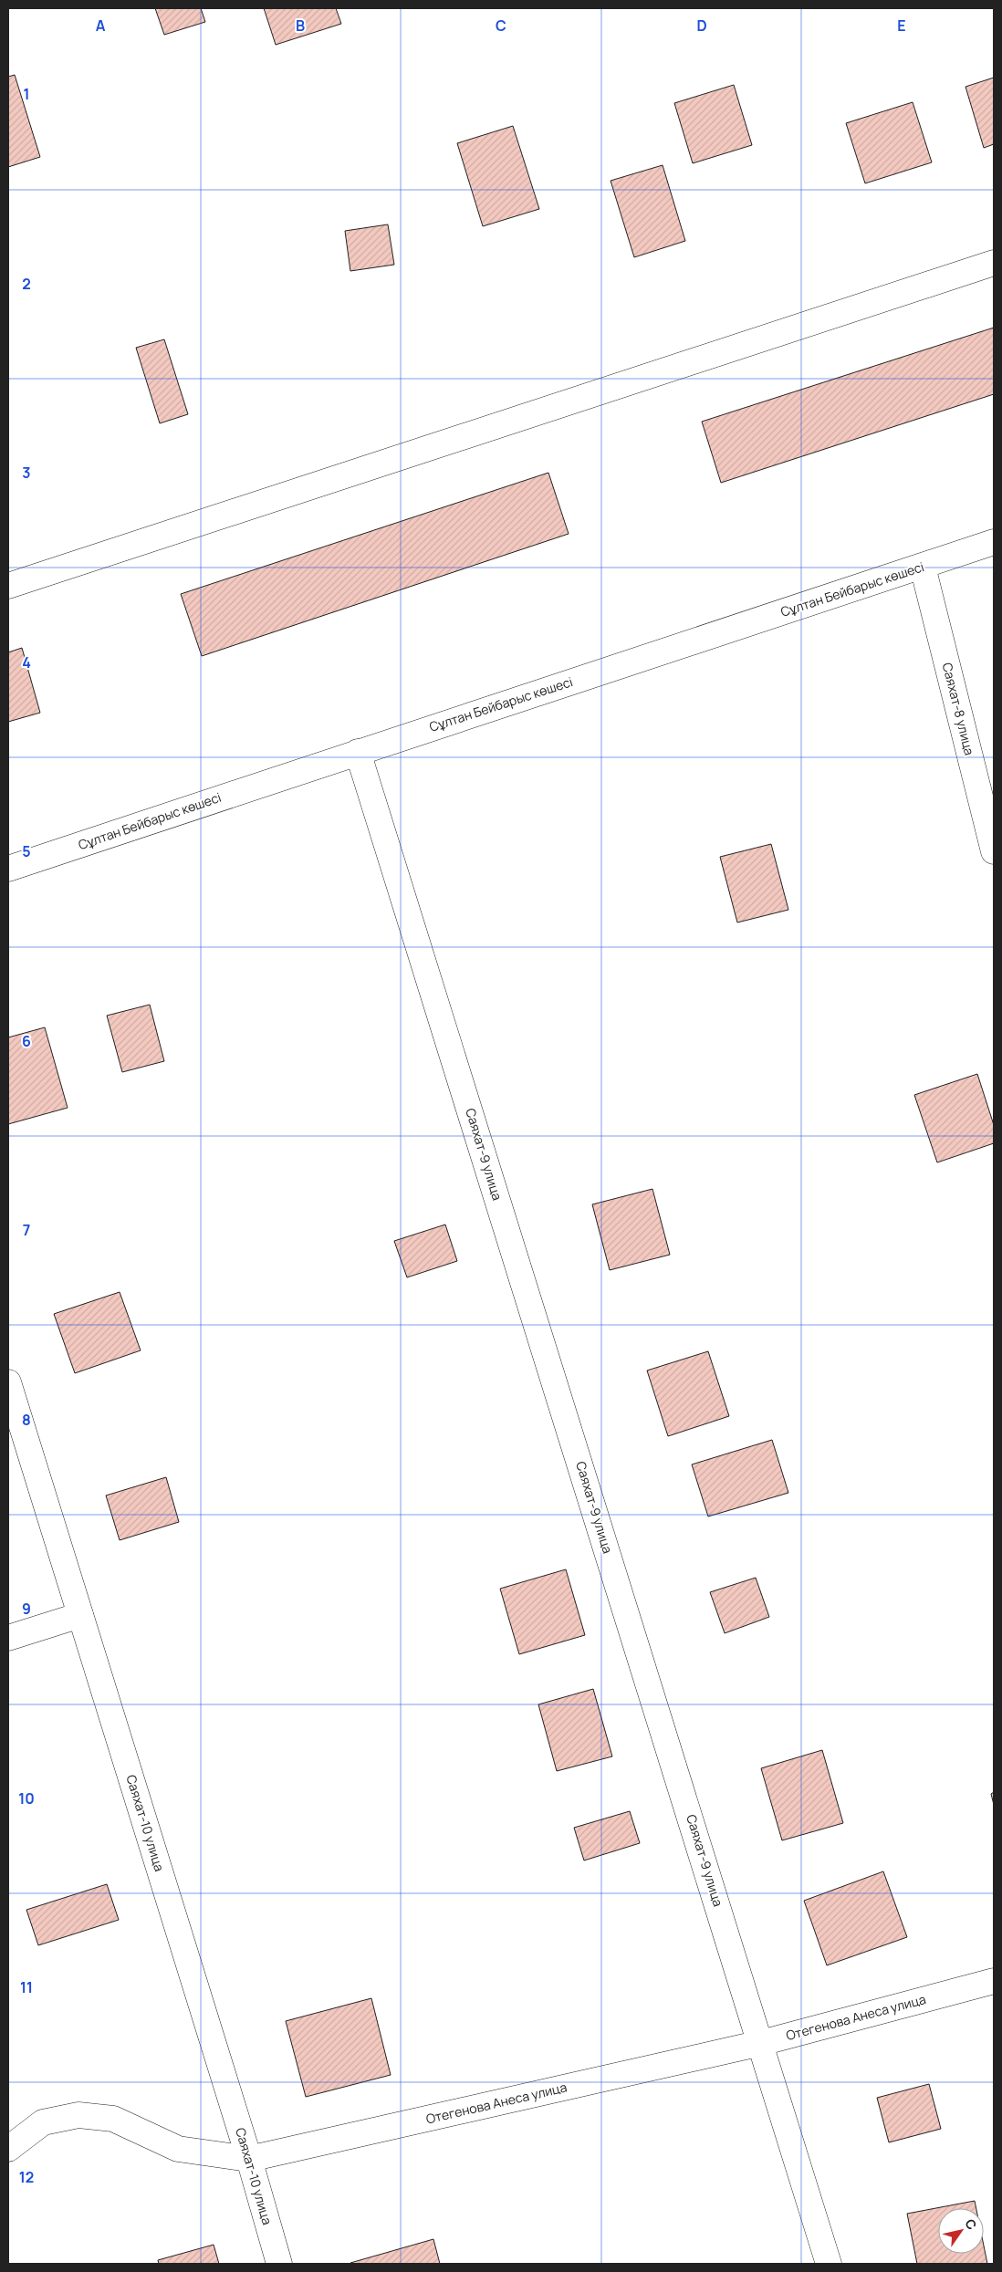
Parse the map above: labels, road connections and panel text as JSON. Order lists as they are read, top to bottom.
{
  "streets": {
    "street": [
      "Сұлтан Бейбарыс көшесі",
      "Саяхат-8 улица",
      "Саяхат-9 улица",
      "Саяхат-10 улица",
      "Отегенова Анеса улица"
    ]
  },
  "crossings": [
    ["Сұлтан Бейбарыс көшесі", "Саяхат-8 улица"],
    ["Сұлтан Бейбарыс көшесі", "Саяхат-9 улица"],
    ["Саяхат-9 улица", "Отегенова Анеса улица"],
    ["Саяхат-10 улица", "Отегенова Анеса улица"]
  ],
  "north": "top right",
  "grid": {
    "columns": [
      "A",
      "B",
      "C",
      "D",
      "E"
    ],
    "rows": [
      "1",
      "2",
      "3",
      "4",
      "5",
      "6",
      "7",
      "8",
      "9",
      "10",
      "11",
      "12"
    ]
  }
}
